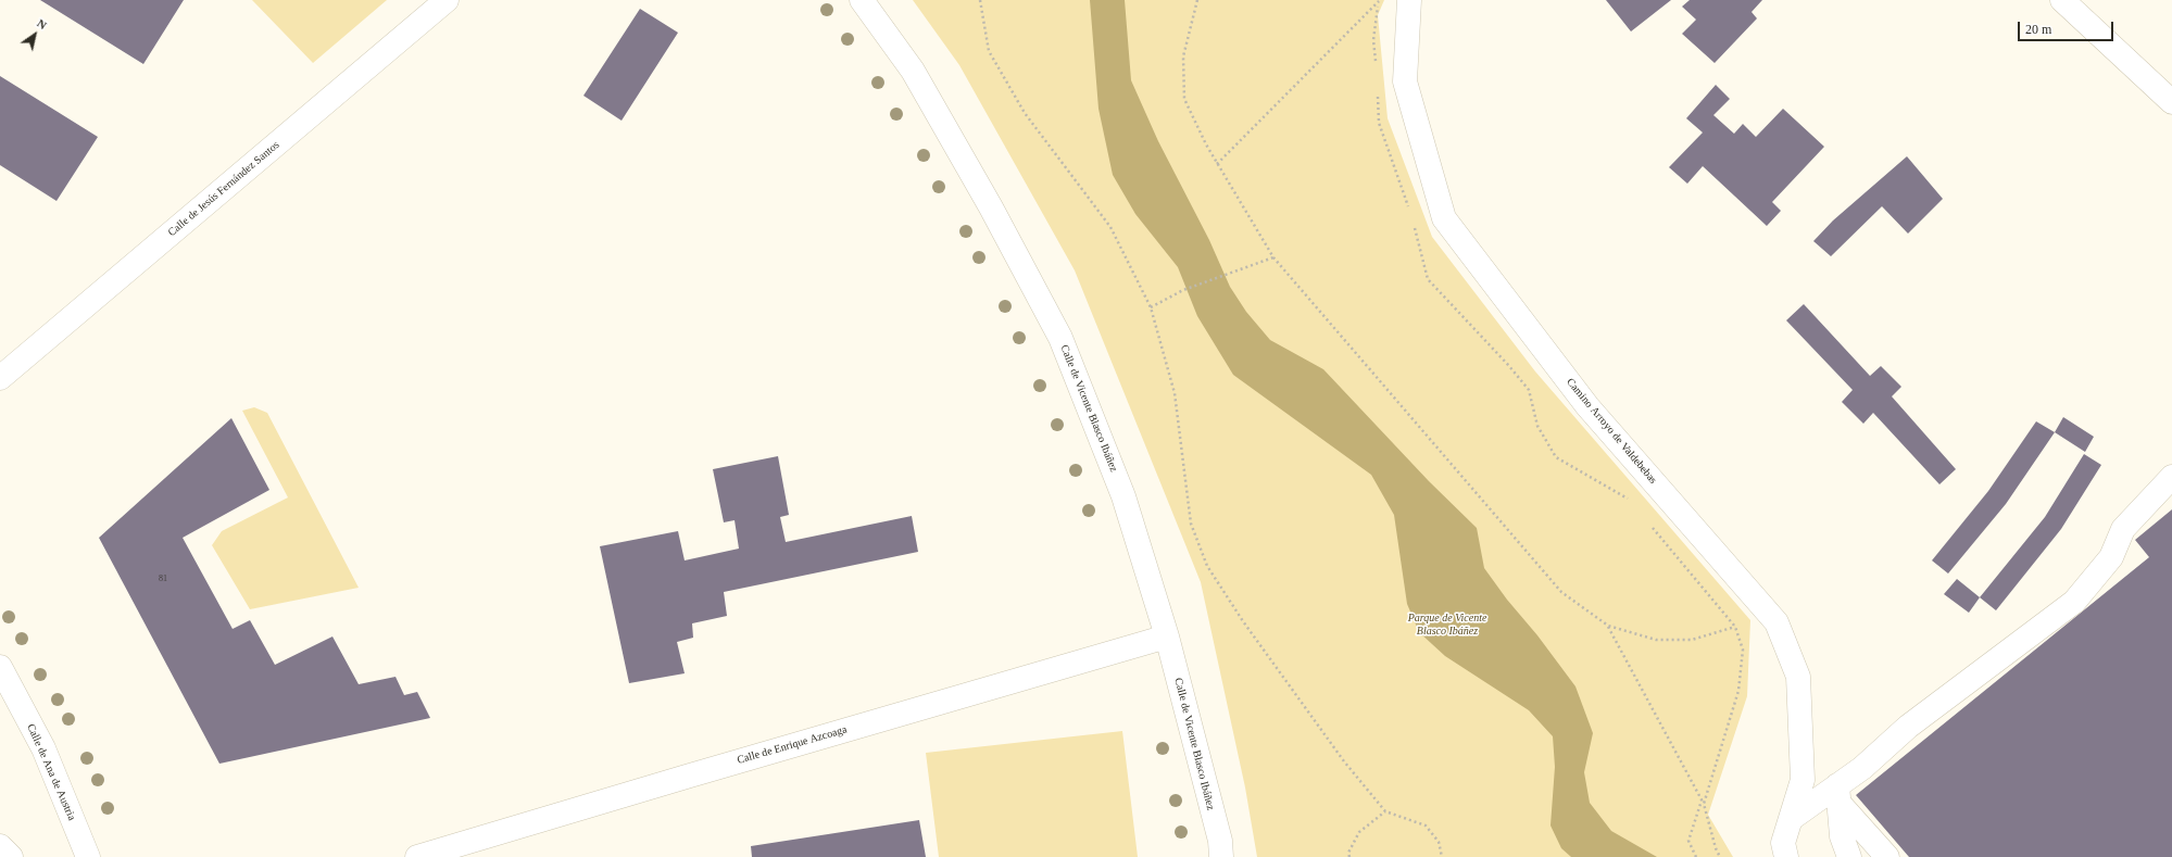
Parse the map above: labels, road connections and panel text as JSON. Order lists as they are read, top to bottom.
{
  "streets": {
    "street": [
      "Calle de Jesús Fernández Santos",
      "Calle de Vicente Blasco Ibáñez",
      "Camino Arroyo de Valdebebas",
      "Calle de Enrique Azcoaga",
      "Calle de Ana de Austria"
    ]
  },
  "crossings": [
    ["Calle de Vicente Blasco Ibáñez", "Calle de Enrique Azcoaga"]
  ],
  "parks": ["Parque de Vicente Blasco Ibáñez"],
  "house_numbers": ["81"],
  "scale_bar": "20 m",
  "north": "top right"
}
